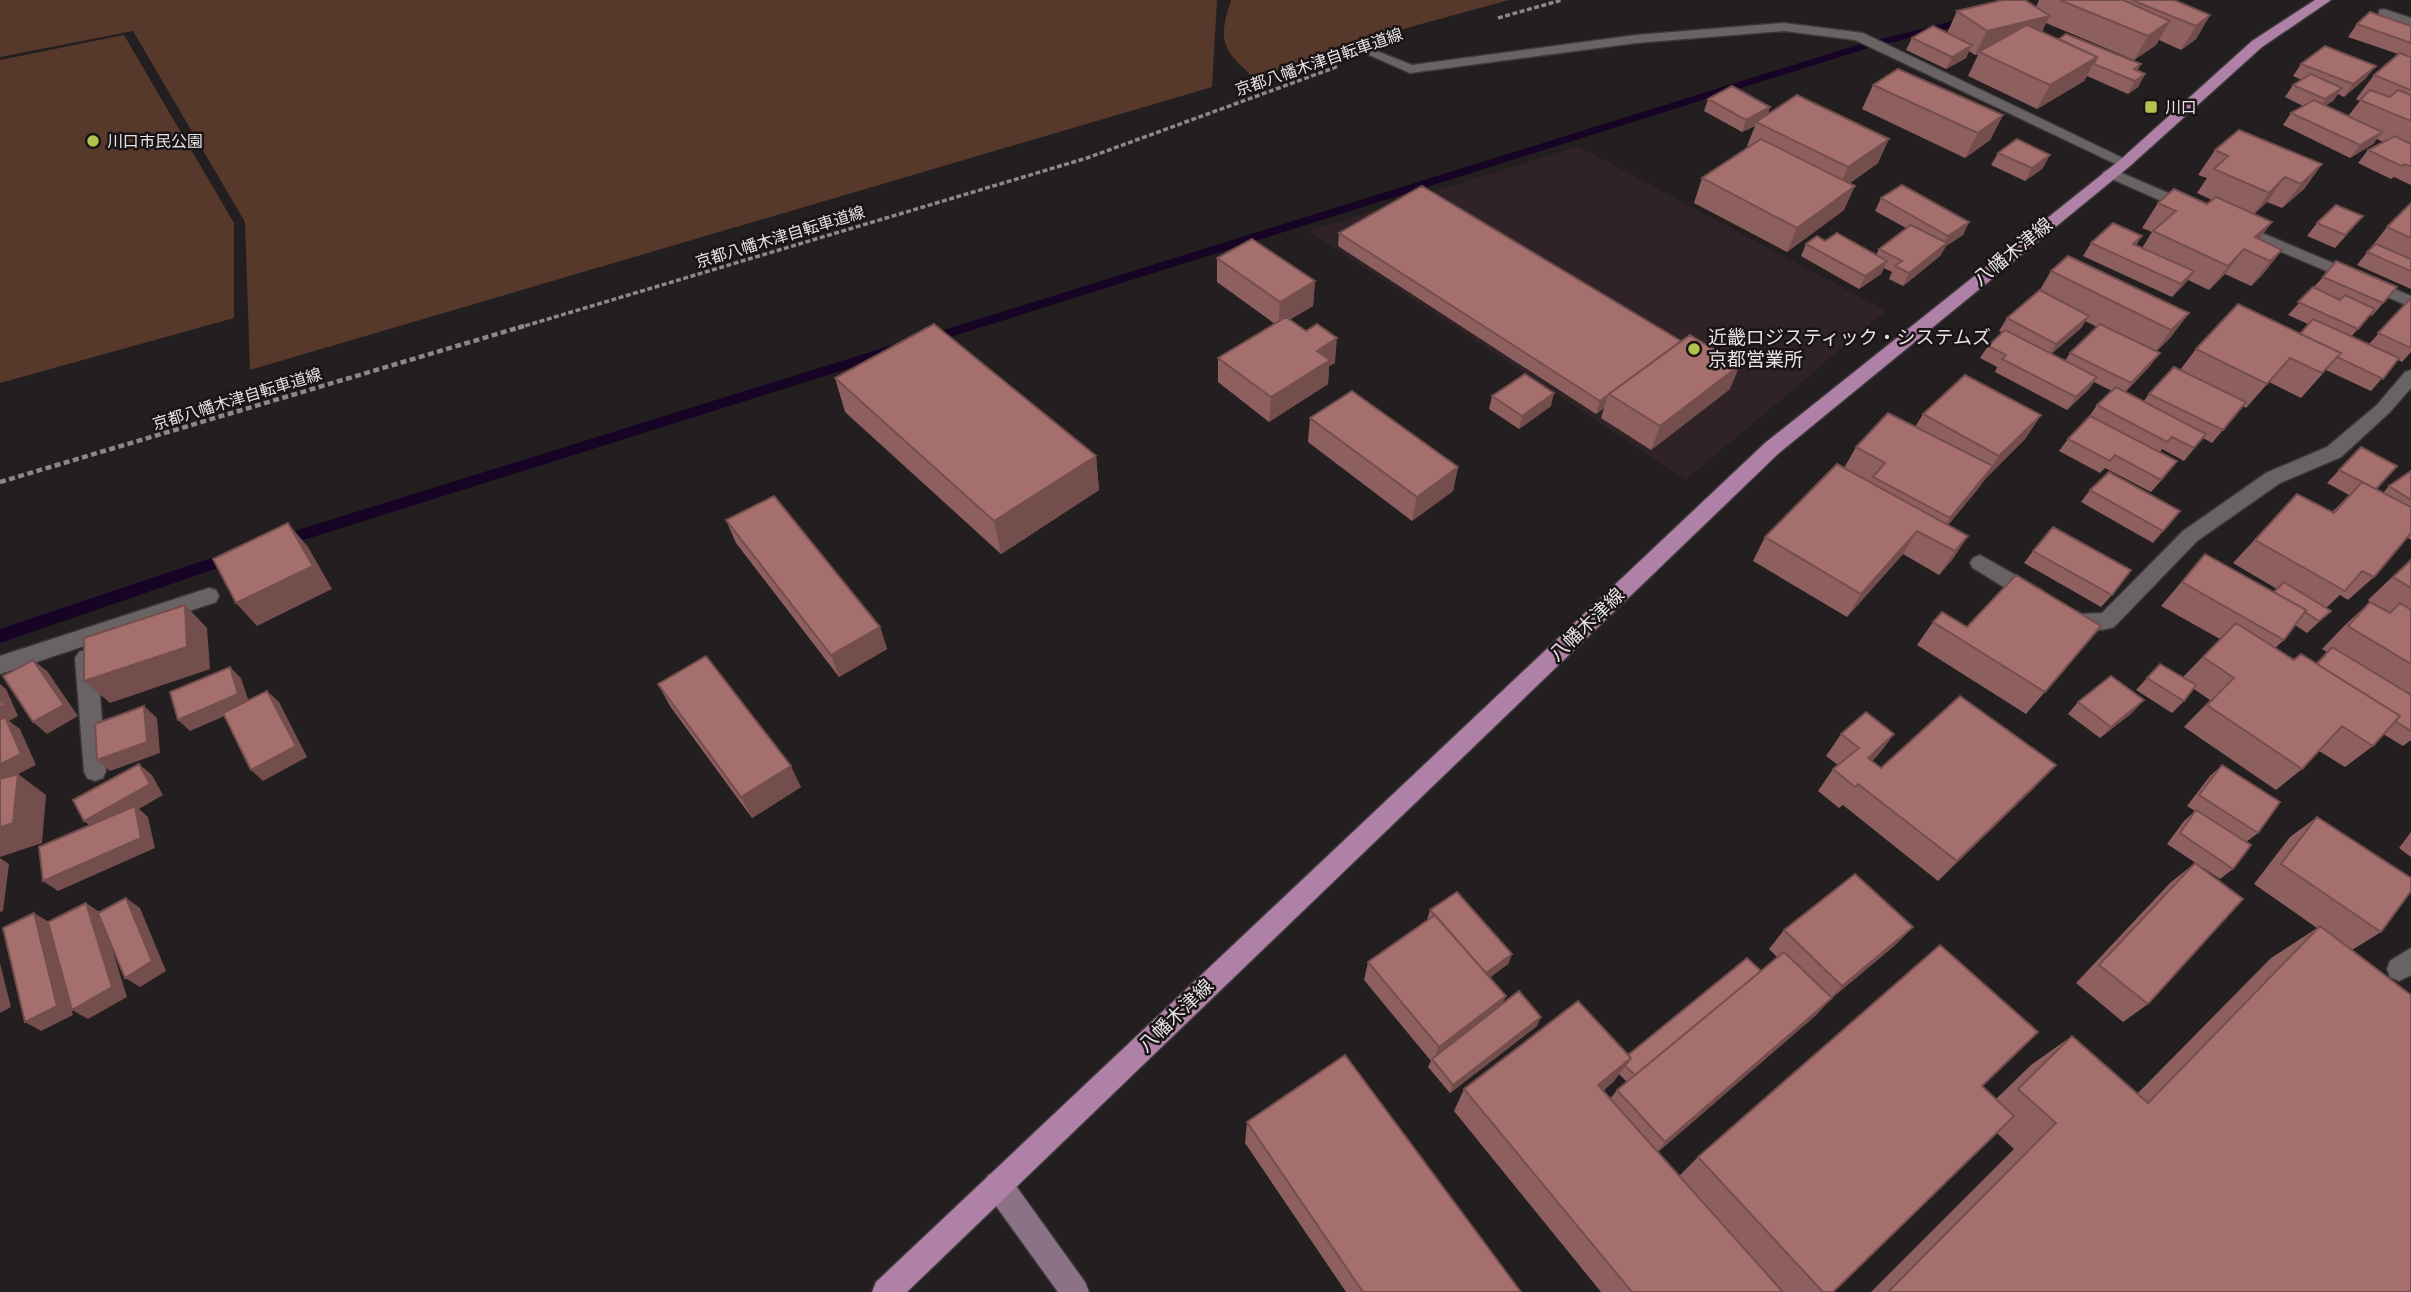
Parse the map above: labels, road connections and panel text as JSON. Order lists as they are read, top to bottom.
{
  "streets": {
    "main road": ["八幡木津線"],
    "path": ["京都八幡木津自転車道線"]
  },
  "places": {
    "transit": ["川口"],
    "other": ["川口市民公園", "近畿ロジスティック・システムズ 京都営業所"]
  }
}
